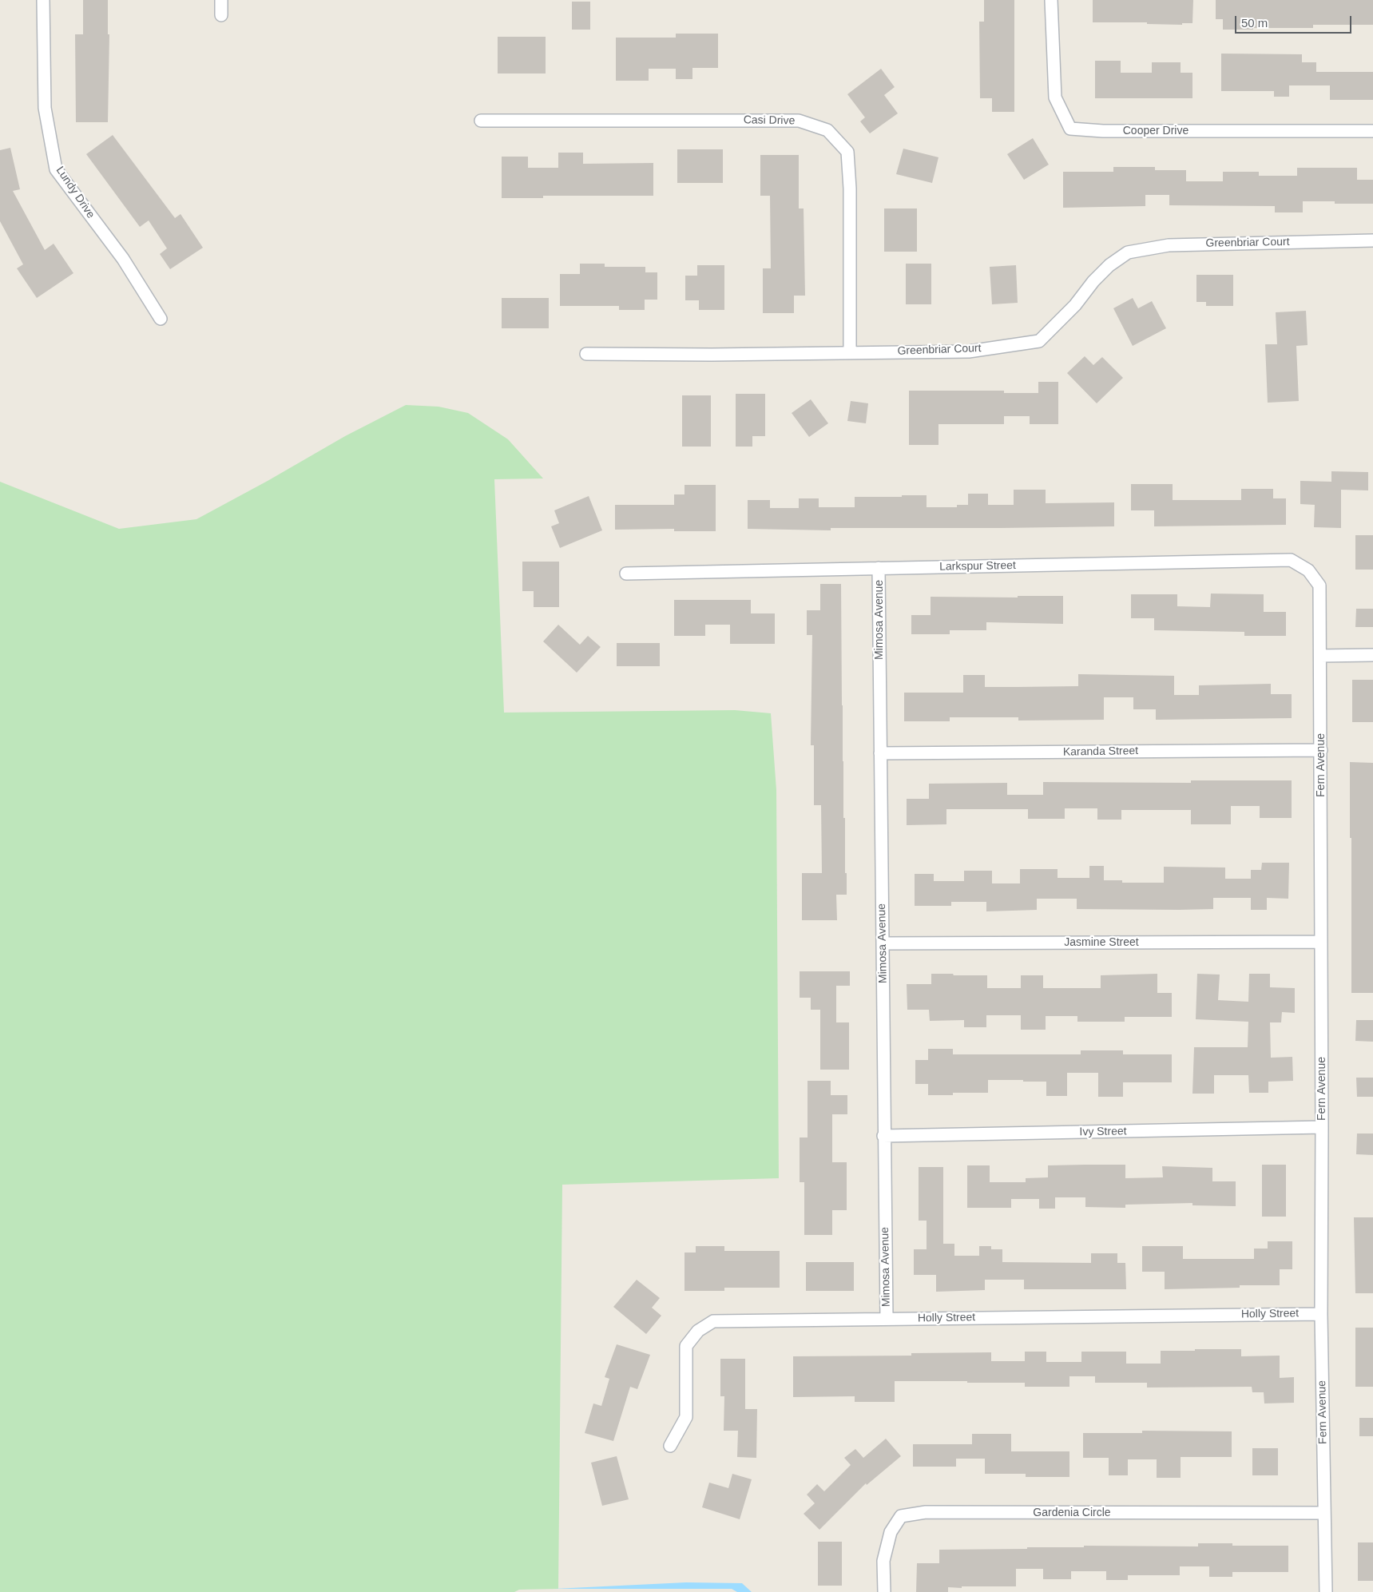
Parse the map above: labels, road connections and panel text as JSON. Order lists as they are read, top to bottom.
{
  "streets": {
    "street": [
      "Casi Drive",
      "Cooper Drive",
      "Lundy Drive",
      "Greenbriar Court",
      "Larkspur Street",
      "Mimosa Avenue",
      "Karanda Street",
      "Fern Avenue",
      "Jasmine Street",
      "Ivy Street",
      "Holly Street",
      "Gardenia Circle"
    ]
  },
  "crossings": [
    ["Casi Drive", "Greenbriar Court"],
    ["Larkspur Street", "Mimosa Avenue"],
    ["Larkspur Street", "Fern Avenue"],
    ["Mimosa Avenue", "Karanda Street"],
    ["Mimosa Avenue", "Jasmine Street"],
    ["Mimosa Avenue", "Ivy Street"],
    ["Mimosa Avenue", "Holly Street"],
    ["Karanda Street", "Fern Avenue"],
    ["Fern Avenue", "Jasmine Street"],
    ["Fern Avenue", "Ivy Street"],
    ["Fern Avenue", "Holly Street"],
    ["Fern Avenue", "Gardenia Circle"]
  ],
  "scale_bar": "50 m"
}
